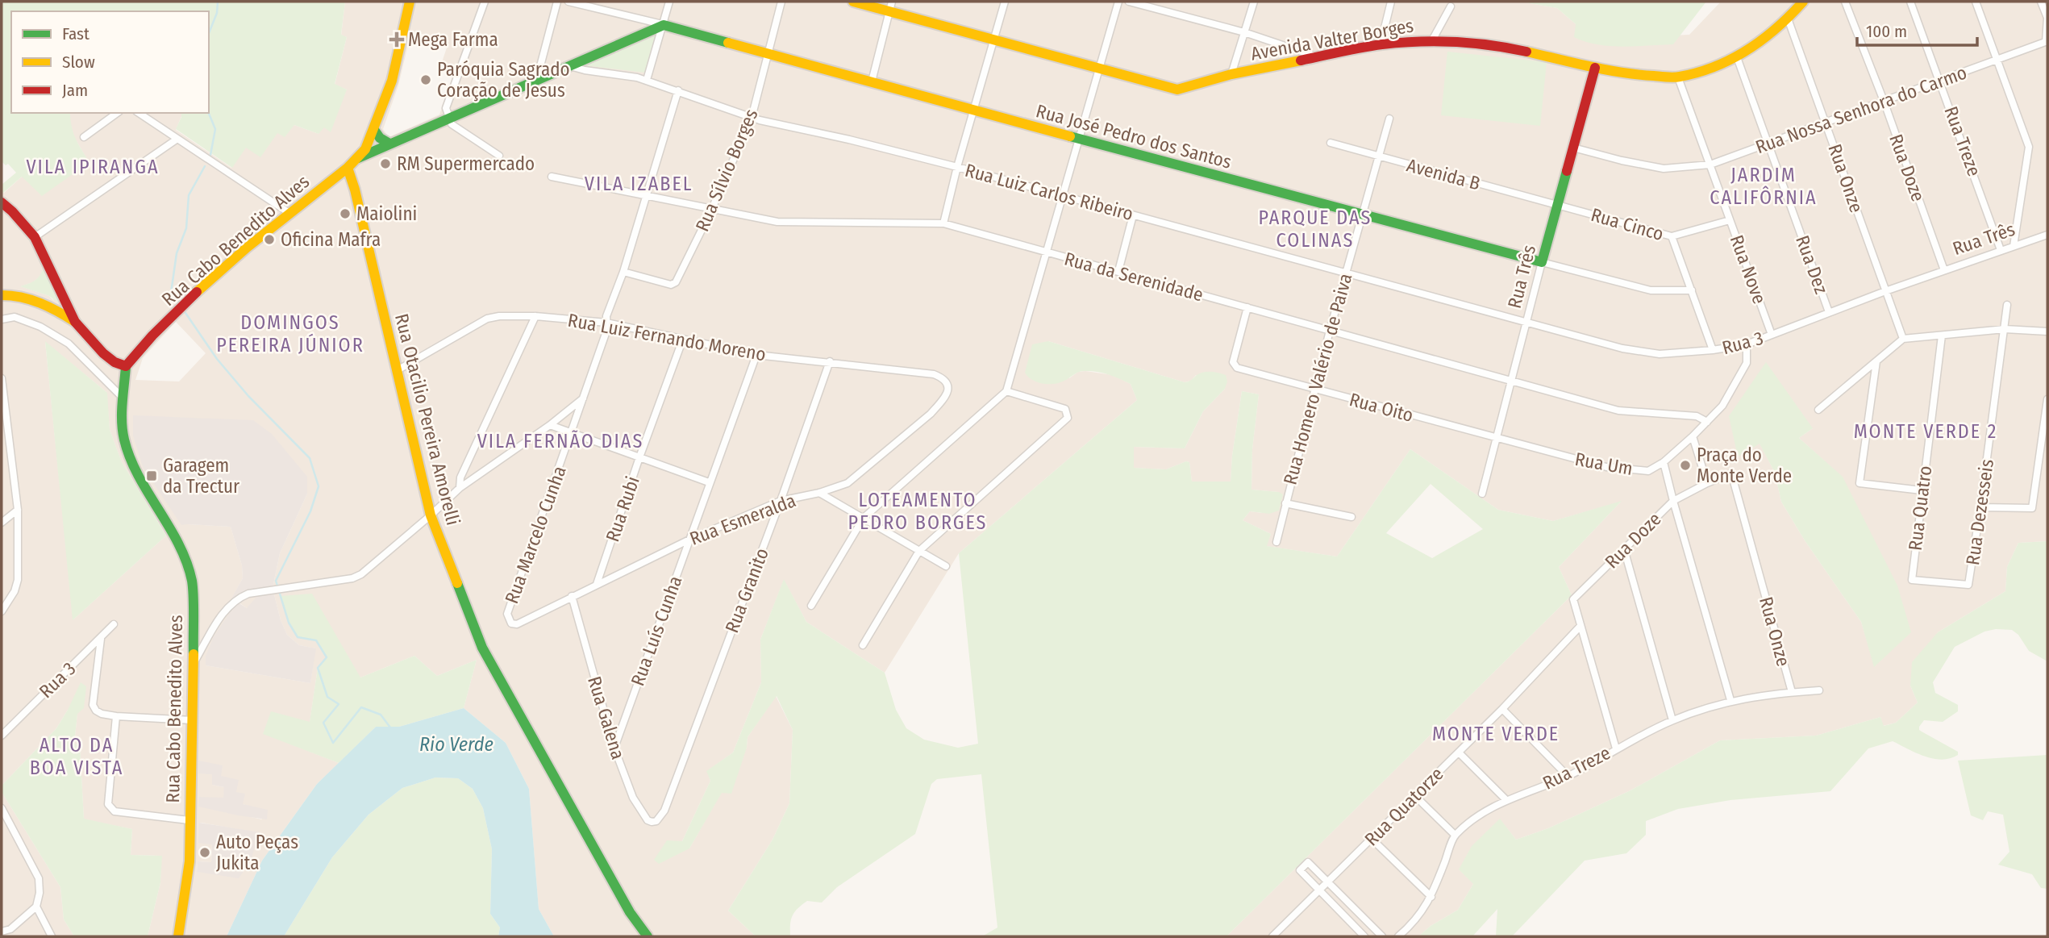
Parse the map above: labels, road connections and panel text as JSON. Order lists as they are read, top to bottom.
{
  "streets": {
    "street": [
      "Avenida Valter Borges",
      "Rua Nossa Senhora do Carmo",
      "Rua José Pedro dos Santos",
      "Rua Treze",
      "Rua Doze",
      "Rua Sílvio Borges",
      "Avenida B",
      "Rua Onze",
      "Rua Luiz Carlos Ribeiro",
      "Rua Cinco",
      "Rua Três",
      "Rua Cabo Benedito Alves",
      "Rua Dez",
      "Rua Nove",
      "Rua da Serenidade",
      "Rua Luiz Fernando Moreno",
      "Rua 3",
      "Rua Homero Valério de Paiva",
      "Rua Oito",
      "Rua Otacilio Pereira Amorelli",
      "Rua Um",
      "Rua Quatro",
      "Rua Rubi",
      "Rua Dezesseis",
      "Rua Esmeralda",
      "Rua Marcelo Cunha",
      "Rua Granito",
      "Rua Luís Cunha",
      "Rua Galena",
      "Rua Quatorze"
    ]
  },
  "crossings": [
    ["Avenida Valter Borges", "Rua Onze"],
    ["Avenida Valter Borges", "Rua Três"],
    ["Avenida Valter Borges", "Rua Dez"],
    ["Avenida Valter Borges", "Rua Nove"],
    ["Rua Nossa Senhora do Carmo", "Rua Treze"],
    ["Rua Nossa Senhora do Carmo", "Rua Doze"],
    ["Rua Nossa Senhora do Carmo", "Rua Onze"],
    ["Rua Nossa Senhora do Carmo", "Rua Três"],
    ["Rua Nossa Senhora do Carmo", "Rua Dez"],
    ["Rua Nossa Senhora do Carmo", "Rua Nove"],
    ["Rua José Pedro dos Santos", "Rua Sílvio Borges"],
    ["Rua José Pedro dos Santos", "Rua Três"],
    ["Rua José Pedro dos Santos", "Rua Homero Valério de Paiva"],
    ["Rua Treze", "Rua Onze"],
    ["Rua Treze", "Rua Três"],
    ["Rua Doze", "Rua Onze"],
    ["Rua Doze", "Rua Três"],
    ["Rua Doze", "Rua Quatorze"],
    ["Rua Sílvio Borges", "Rua Luiz Carlos Ribeiro"],
    ["Rua Sílvio Borges", "Rua da Serenidade"],
    ["Rua Sílvio Borges", "Rua Marcelo Cunha"],
    ["Avenida B", "Rua Cinco"],
    ["Avenida B", "Rua Três"],
    ["Avenida B", "Rua Homero Valério de Paiva"],
    ["Rua Onze", "Rua Três"],
    ["Rua Luiz Carlos Ribeiro", "Rua Três"],
    ["Rua Luiz Carlos Ribeiro", "Rua 3"],
    ["Rua Luiz Carlos Ribeiro", "Rua Homero Valério de Paiva"],
    ["Rua Luiz Carlos Ribeiro", "Rua Marcelo Cunha"],
    ["Rua Cinco", "Rua Três"],
    ["Rua Cinco", "Rua Nove"],
    ["Rua Três", "Rua Dez"],
    ["Rua Três", "Rua Nove"],
    ["Rua Três", "Rua da Serenidade"],
    ["Rua Três", "Rua 3"],
    ["Rua Três", "Rua Oito"],
    ["Rua Três", "Rua Um"],
    ["Rua Cabo Benedito Alves", "Rua Otacilio Pereira Amorelli"],
    ["Rua Nove", "Rua 3"],
    ["Rua da Serenidade", "Rua Homero Valério de Paiva"],
    ["Rua da Serenidade", "Rua Oito"],
    ["Rua da Serenidade", "Rua Um"],
    ["Rua da Serenidade", "Rua Marcelo Cunha"],
    ["Rua Luiz Fernando Moreno", "Rua Otacilio Pereira Amorelli"],
    ["Rua Luiz Fernando Moreno", "Rua Rubi"],
    ["Rua Luiz Fernando Moreno", "Rua Esmeralda"],
    ["Rua Luiz Fernando Moreno", "Rua Marcelo Cunha"],
    ["Rua Luiz Fernando Moreno", "Rua Granito"],
    ["Rua Luiz Fernando Moreno", "Rua Luís Cunha"],
    ["Rua 3", "Rua Um"],
    ["Rua Homero Valério de Paiva", "Rua Oito"],
    ["Rua Oito", "Rua Um"],
    ["Rua Quatro", "Rua Dezesseis"],
    ["Rua Rubi", "Rua Esmeralda"],
    ["Rua Esmeralda", "Rua Marcelo Cunha"],
    ["Rua Esmeralda", "Rua Granito"],
    ["Rua Esmeralda", "Rua Luís Cunha"],
    ["Rua Esmeralda", "Rua Galena"],
    ["Rua Granito", "Rua Galena"],
    ["Rua Luís Cunha", "Rua Galena"]
  ],
  "districts": [
    "VILA IPIRANGA",
    "JARDIM CALIFÔRNIA",
    "VILA IZABEL",
    "PARQUE DAS COLINAS",
    "DOMINGOS PEREIRA JÚNIOR",
    "MONTE VERDE 2",
    "VILA FERNÃO DIAS",
    "LOTEAMENTO PEDRO BORGES",
    "MONTE VERDE",
    "ALTO DA BOA VISTA"
  ],
  "water": ["Rio Verde"],
  "places": {
    "health": ["Mega Farma"],
    "other": [
      "Paróquia Sagrado Coração de Jesus",
      "RM Supermercado",
      "Maiolini",
      "Oficina Mafra",
      "Praça do Monte Verde",
      "Auto Peças Jukita"
    ],
    "transit": ["Garagem da Trectur"]
  },
  "legend": ["Fast", "Slow", "Jam"],
  "scale_bar": "100 m"
}
